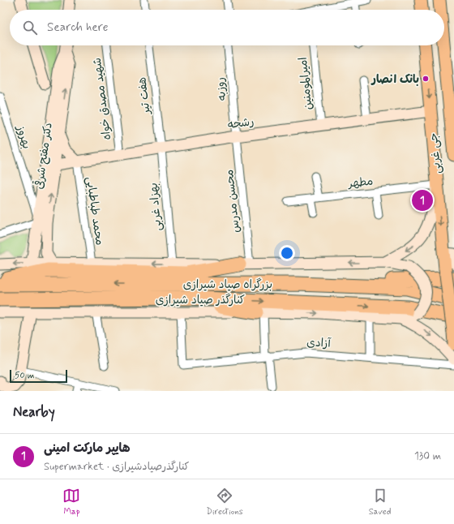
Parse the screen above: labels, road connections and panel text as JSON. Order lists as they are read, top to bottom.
{
  "streets": {
    "highway": ["بزرگراه صیاد شیرازی"],
    "main road": [
      "رشحه",
      "جی غربی",
      "دکتر مفتح شرقی",
      "کنارگذر صیاد شیرازی"
    ],
    "street": [
      "امیرالمومنین",
      "روزبه",
      "هفت تیر",
      "شهید مصدق خواه",
      "بهروز",
      "مطهر",
      "محسن مدرس",
      "بهزاد غربی",
      "محمد طباطبایی",
      "آزادی"
    ]
  },
  "crossings": [
    ["امیرالمومنین", "رشحه"],
    ["روزبه", "رشحه"],
    ["روزبه", "محسن مدرس"],
    ["هفت تیر", "رشحه"],
    ["هفت تیر", "بهزاد غربی"],
    ["شهید مصدق خواه", "رشحه"],
    ["رشحه", "جی غربی"],
    ["رشحه", "دکتر مفتح شرقی"],
    ["رشحه", "محسن مدرس"],
    ["رشحه", "بهزاد غربی"],
    ["رشحه", "محمد طباطبایی"],
    ["بهروز", "دکتر مفتح شرقی"],
    ["جی غربی", "مطهر"],
    ["کنارگذر صیاد شیرازی", "آزادی"]
  ],
  "places": ["بانک انصار"],
  "scale_bar": "50 m",
  "page": {
    "search": "Search here",
    "pins": "1",
    "scale": "50 m",
    "heading": "Nearby",
    "list": [
      {
        "mark": "1",
        "name": "هایپر مارکت امینی",
        "note": "Supermarket · کنارگذرصیادشیرازی",
        "value": "130 m"
      }
    ],
    "nav": ["Map", "Directions", "Saved"]
  }
}
